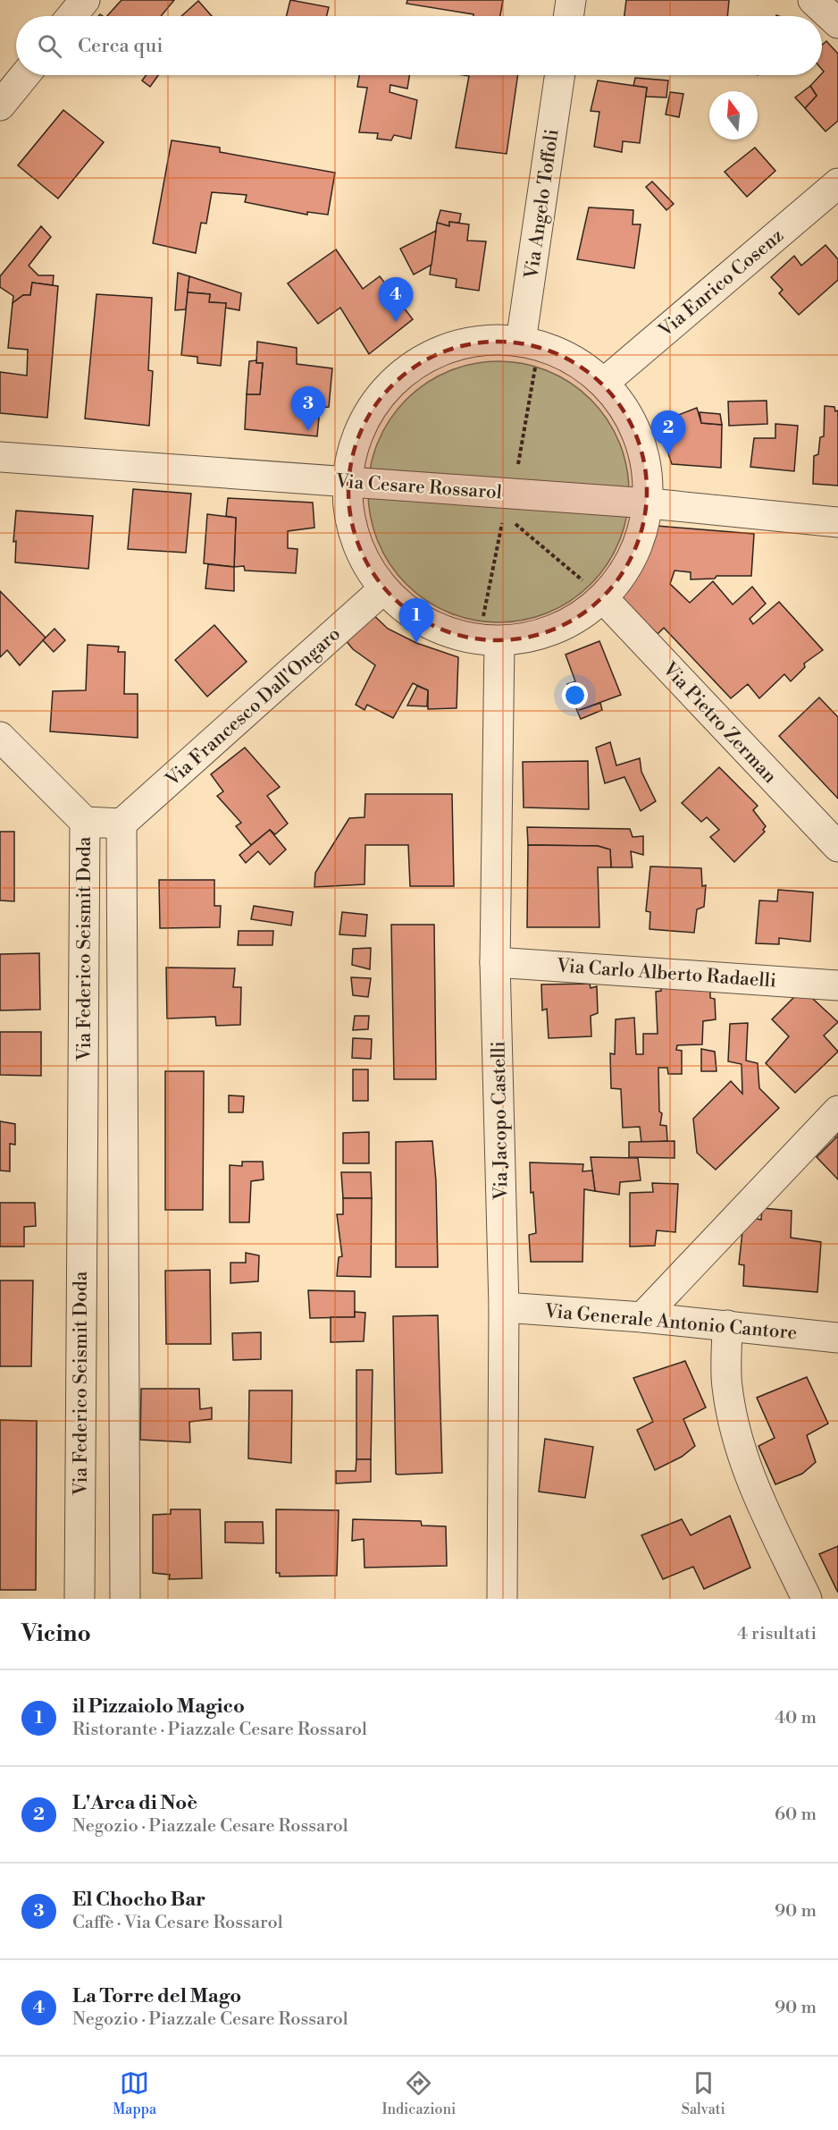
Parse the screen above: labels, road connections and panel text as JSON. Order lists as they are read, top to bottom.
{
  "streets": {
    "street": [
      "Via Angelo Toffoli",
      "Via Enrico Cosenz",
      "Via Cesare Rossarol",
      "Via Francesco Dall'Ongaro",
      "Via Pietro Zerman",
      "Via Federico Seismit Doda",
      "Via Carlo Alberto Radaelli",
      "Via Jacopo Castelli",
      "Via Generale Antonio Cantore"
    ]
  },
  "crossings": [
    ["Via Francesco Dall'Ongaro", "Via Federico Seismit Doda"],
    ["Via Carlo Alberto Radaelli", "Via Jacopo Castelli"],
    ["Via Jacopo Castelli", "Via Generale Antonio Cantore"]
  ],
  "north": "top",
  "page": {
    "search": "Cerca qui",
    "pins": [
      "4",
      "3",
      "2",
      "1"
    ],
    "heading": ["Vicino", "4 risultati"],
    "list": [
      {
        "mark": "1",
        "name": "il Pizzaiolo Magico",
        "note": "Ristorante · Piazzale Cesare Rossarol",
        "value": "40 m"
      },
      {
        "mark": "2",
        "name": "L'Arca di Noè",
        "note": "Negozio · Piazzale Cesare Rossarol",
        "value": "60 m"
      },
      {
        "mark": "3",
        "name": "El Chocho Bar",
        "note": "Caffè · Via Cesare Rossarol",
        "value": "90 m"
      },
      {
        "mark": "4",
        "name": "La Torre del Mago",
        "note": "Negozio · Piazzale Cesare Rossarol",
        "value": "90 m"
      }
    ],
    "nav": ["Mappa", "Indicazioni", "Salvati"]
  }
}
